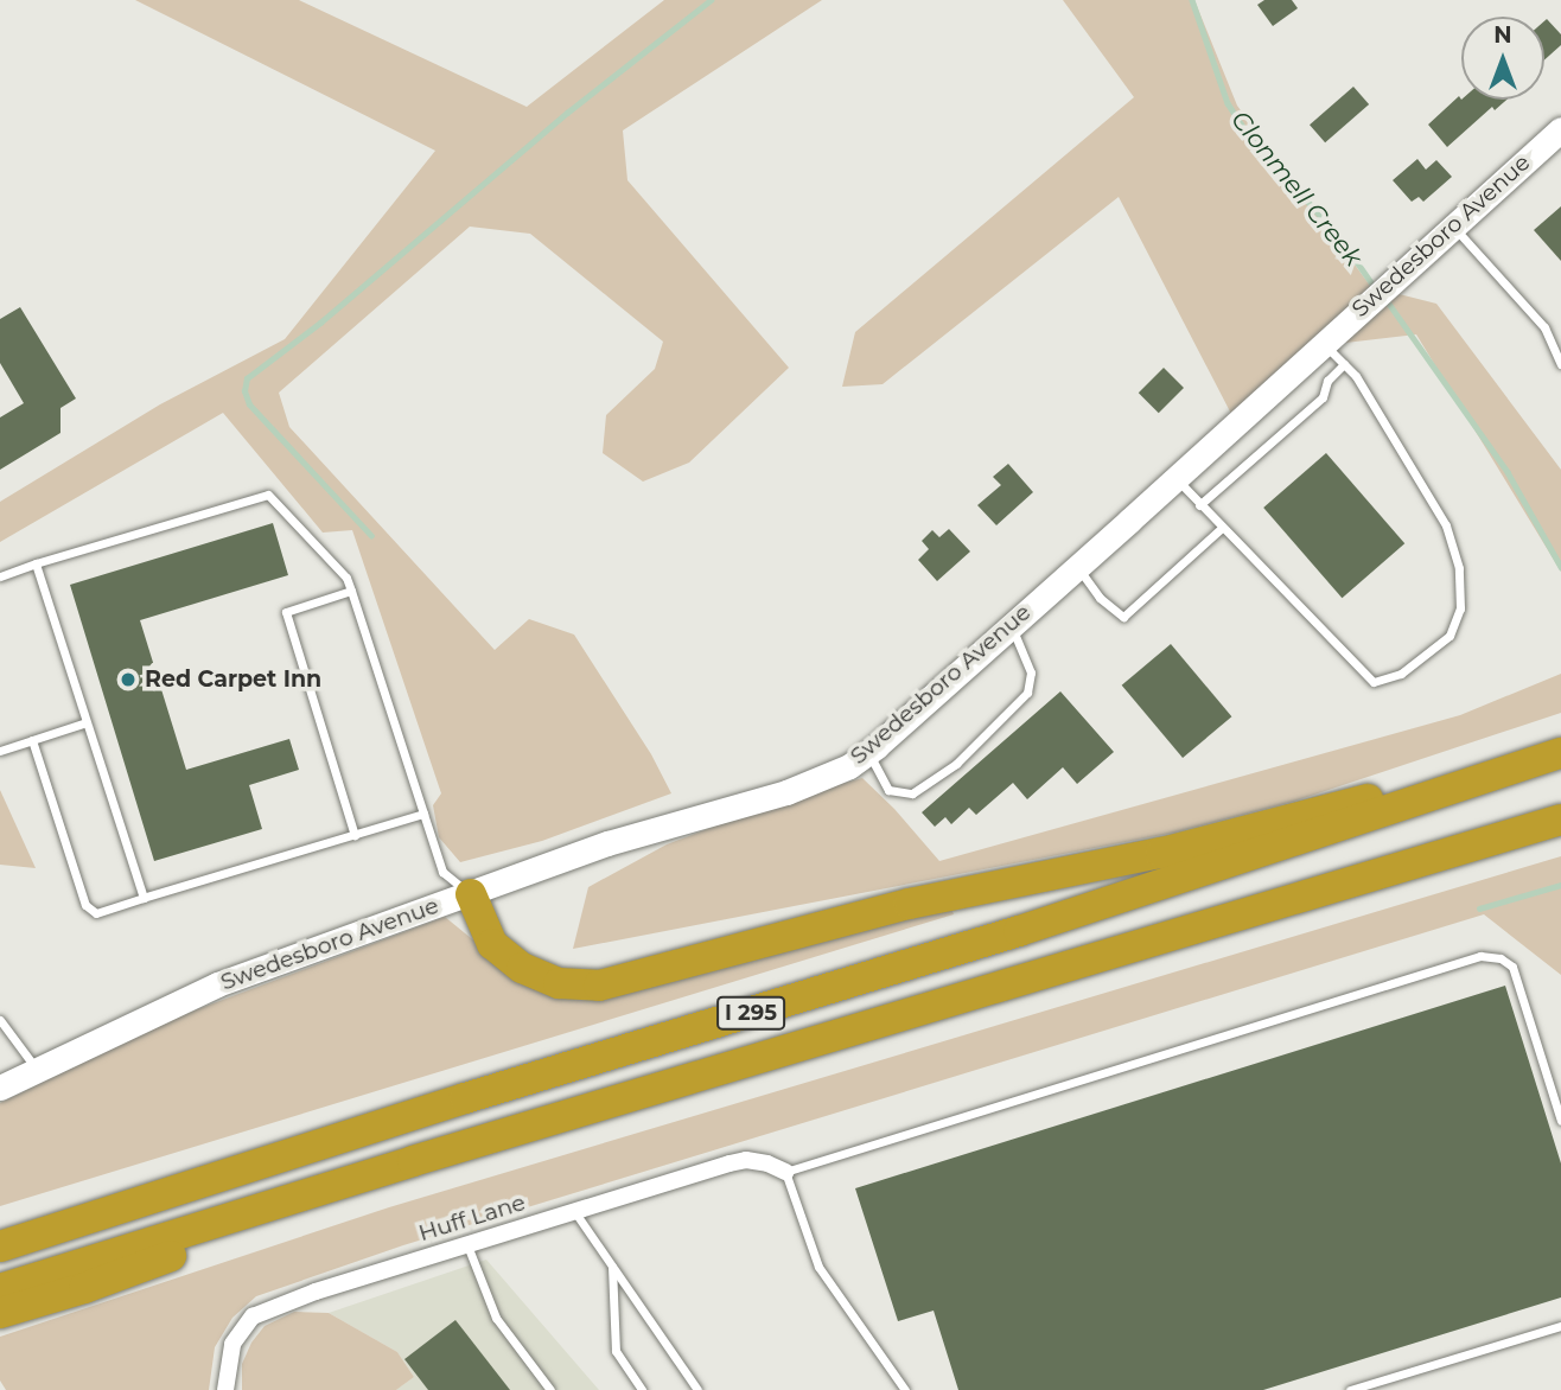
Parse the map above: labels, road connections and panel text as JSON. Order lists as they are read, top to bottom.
{
  "streets": {
    "highway": ["I 295"],
    "street": ["Swedesboro Avenue", "Huff Lane"]
  },
  "water": ["Clonmell Creek"],
  "places": ["Red Carpet Inn"],
  "north": "top"
}
